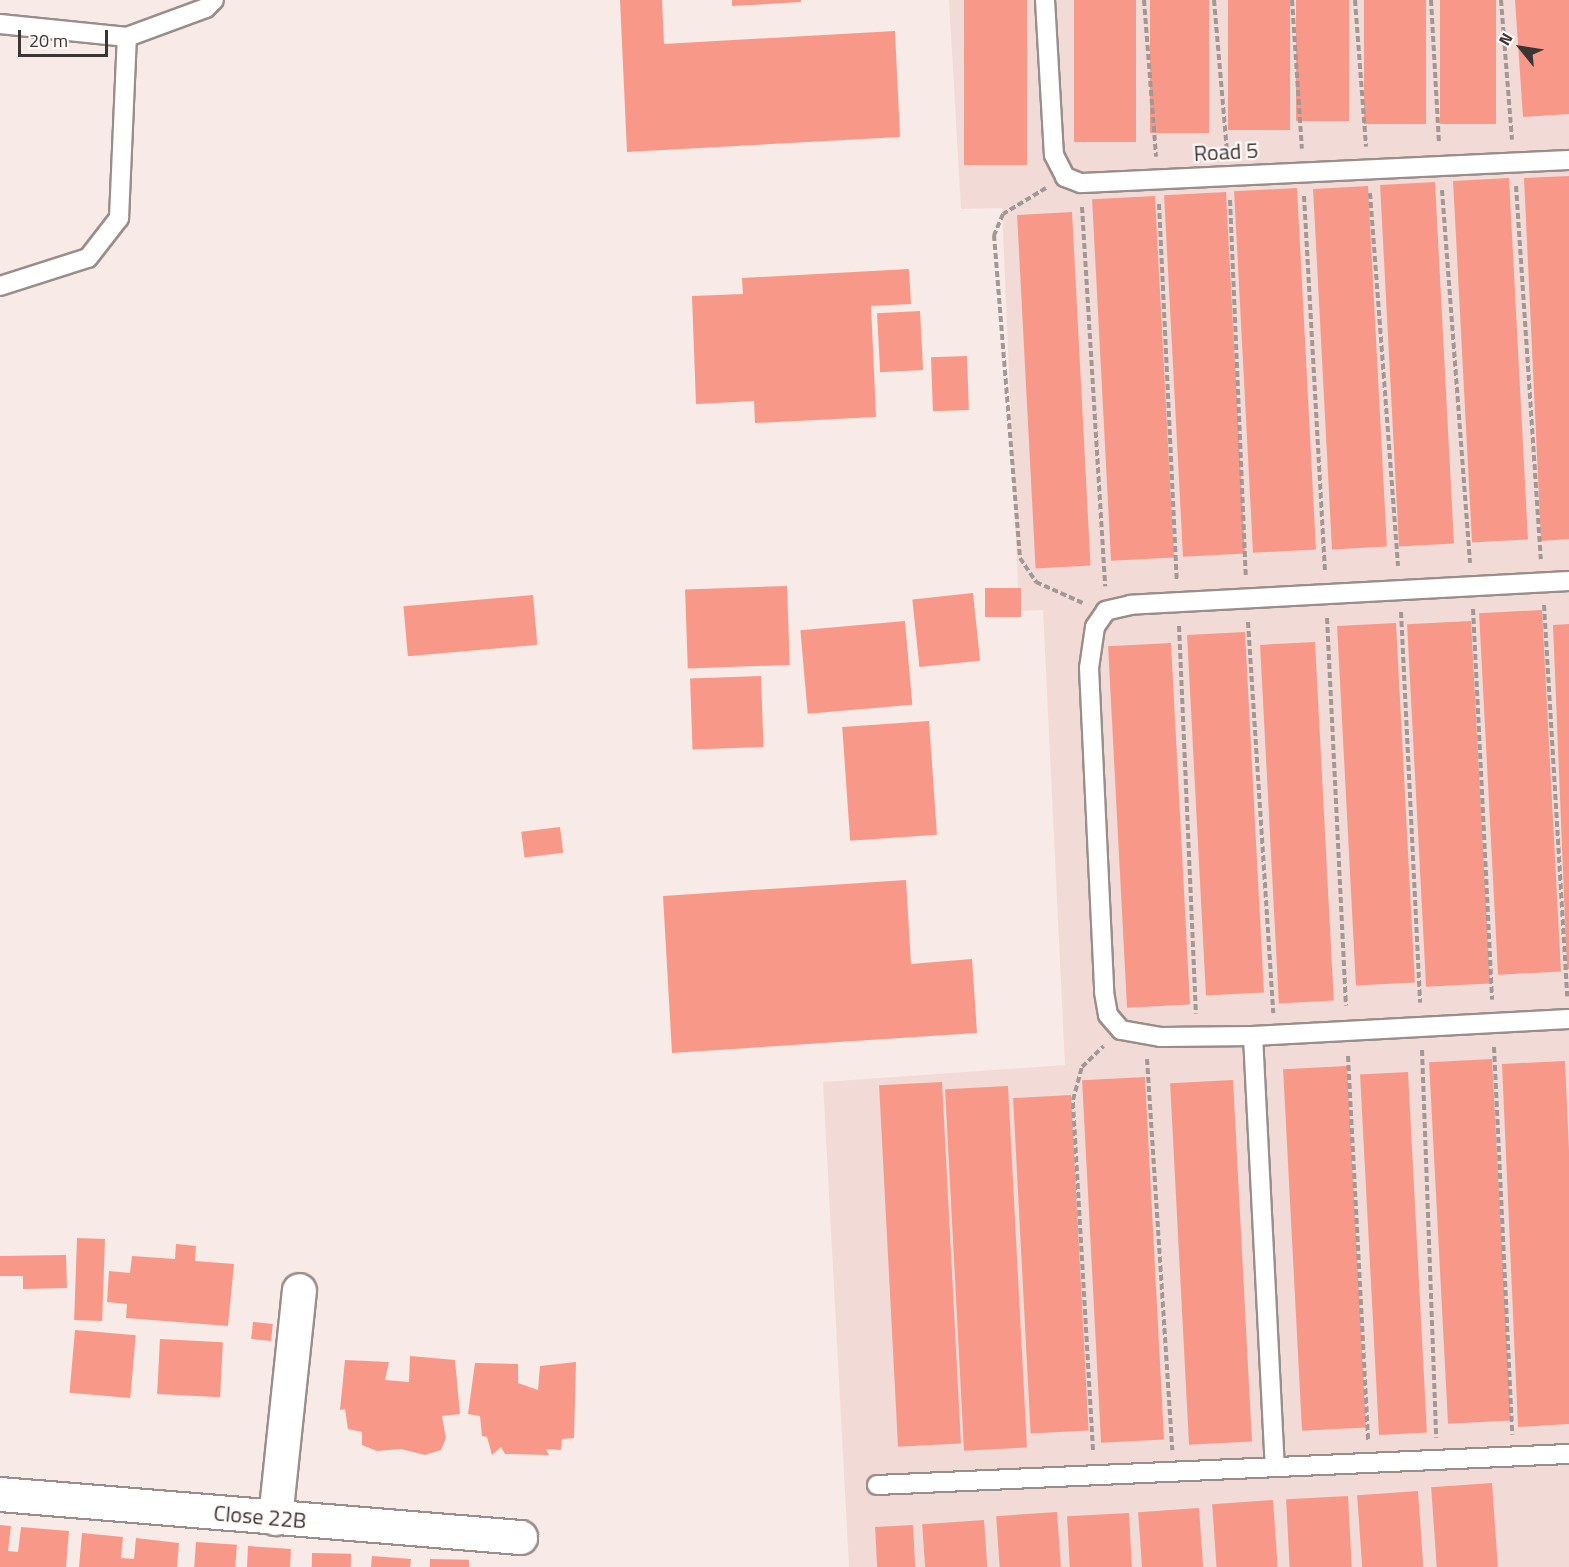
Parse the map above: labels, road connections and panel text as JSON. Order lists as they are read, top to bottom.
{
  "streets": {
    "street": ["Close 22B"],
    "lane": ["Road 5"]
  },
  "scale_bar": "20 m",
  "north": "top left"
}
